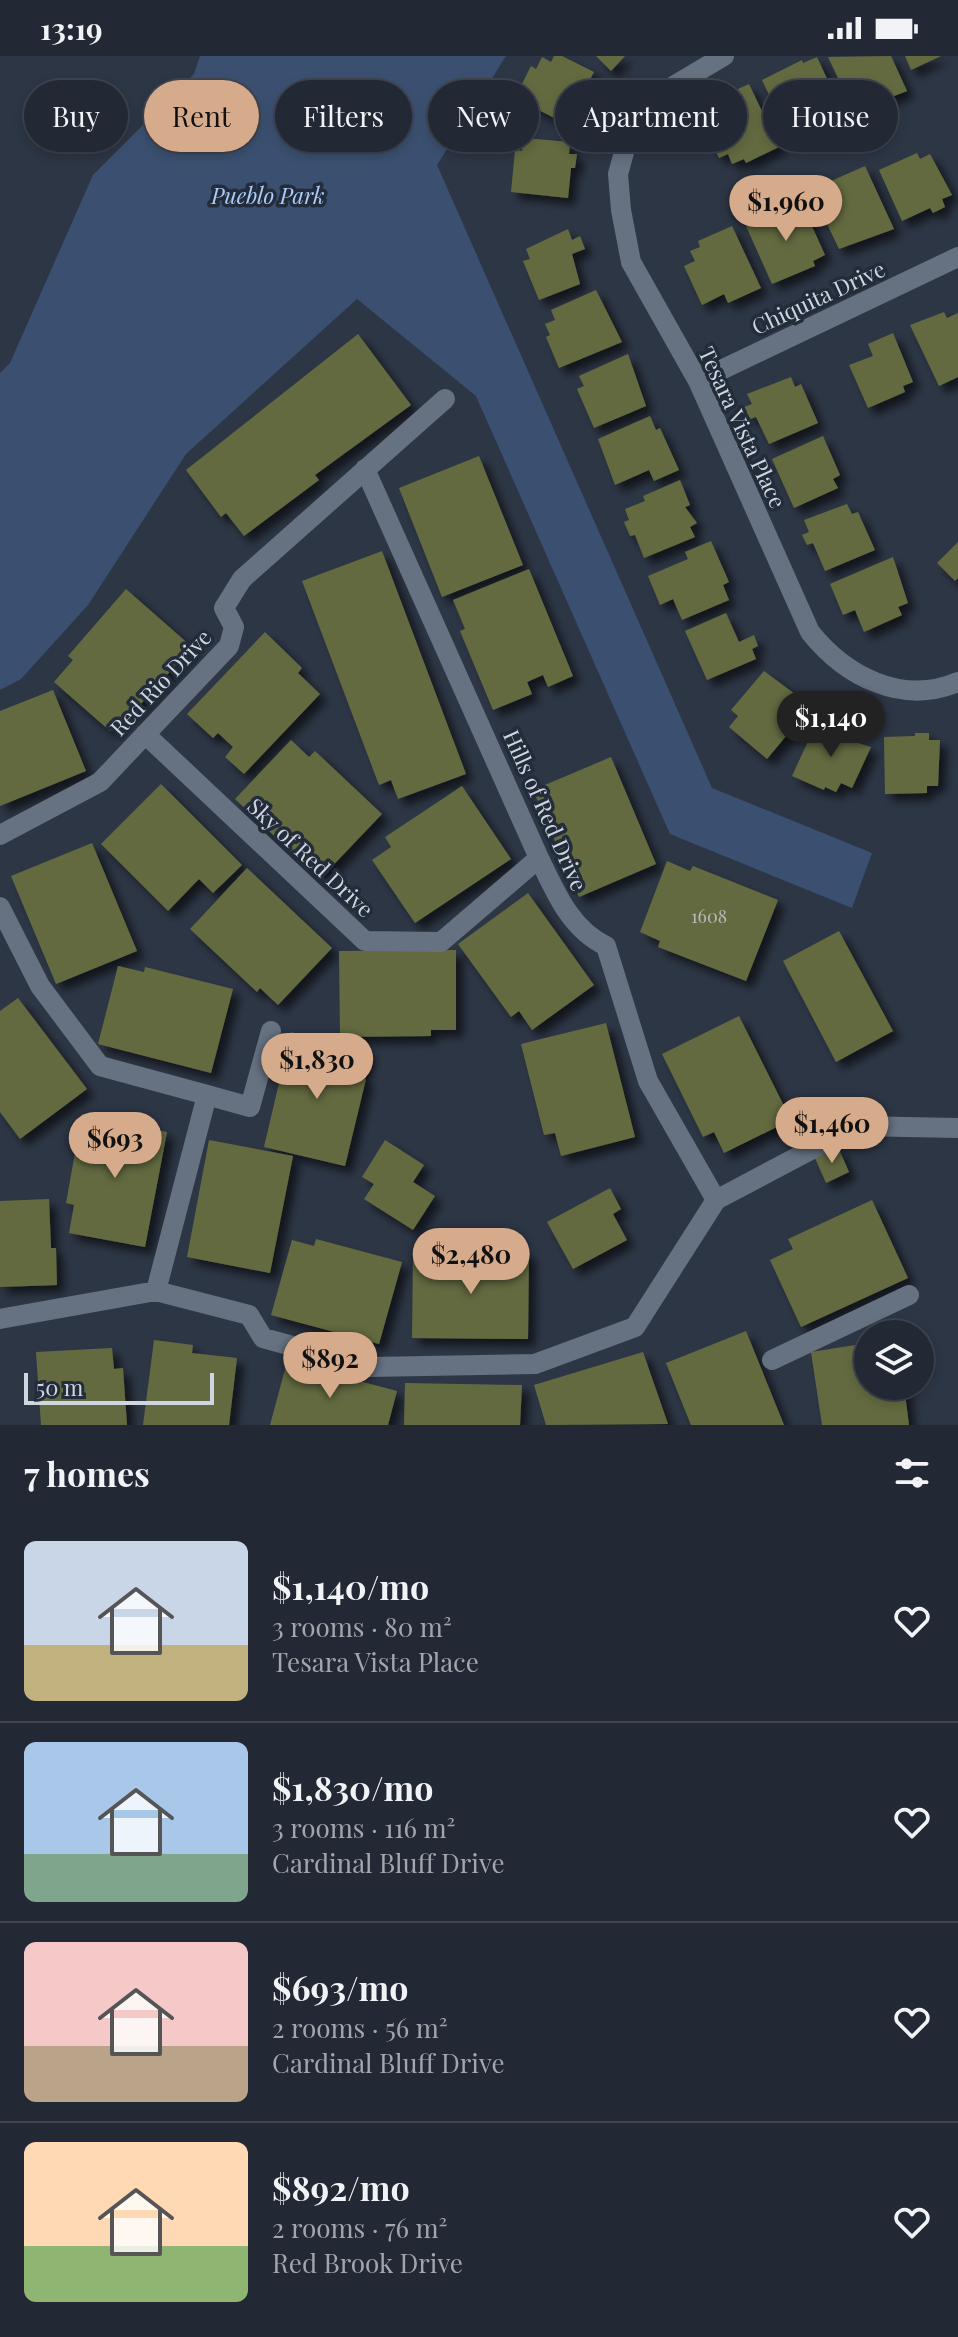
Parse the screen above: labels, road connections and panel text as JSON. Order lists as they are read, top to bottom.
{
  "streets": {
    "street": [
      "Chiquita Drive",
      "Tesara Vista Place",
      "Red Rio Drive",
      "Hills of Red Drive",
      "Sky of Red Drive"
    ]
  },
  "crossings": [
    ["Chiquita Drive", "Tesara Vista Place"],
    ["Red Rio Drive", "Hills of Red Drive"],
    ["Red Rio Drive", "Sky of Red Drive"],
    ["Hills of Red Drive", "Sky of Red Drive"]
  ],
  "parks": ["Pueblo Park"],
  "house_numbers": ["1608"],
  "scale_bar": "50 m",
  "page": {
    "status": "13:19",
    "chip": [
      "Buy",
      "Rent",
      "Filters",
      "New",
      "Apartment",
      "House"
    ],
    "price": [
      "$1,960",
      "$1,140",
      "$1,830",
      "$1,460",
      "$693",
      "$2,480",
      "$892"
    ],
    "scale": "50 m",
    "heading": "7 homes",
    "list": [
      {
        "name": "$1,140/mo",
        "note": "3 rooms · 80 m² · Tesara Vista Place"
      },
      {
        "name": "$1,830/mo",
        "note": "3 rooms · 116 m² · Cardinal Bluff Drive"
      },
      {
        "name": "$693/mo",
        "note": "2 rooms · 56 m² · Cardinal Bluff Drive"
      },
      {
        "name": "$892/mo",
        "note": "2 rooms · 76 m² · Red Brook Drive"
      }
    ]
  }
}
